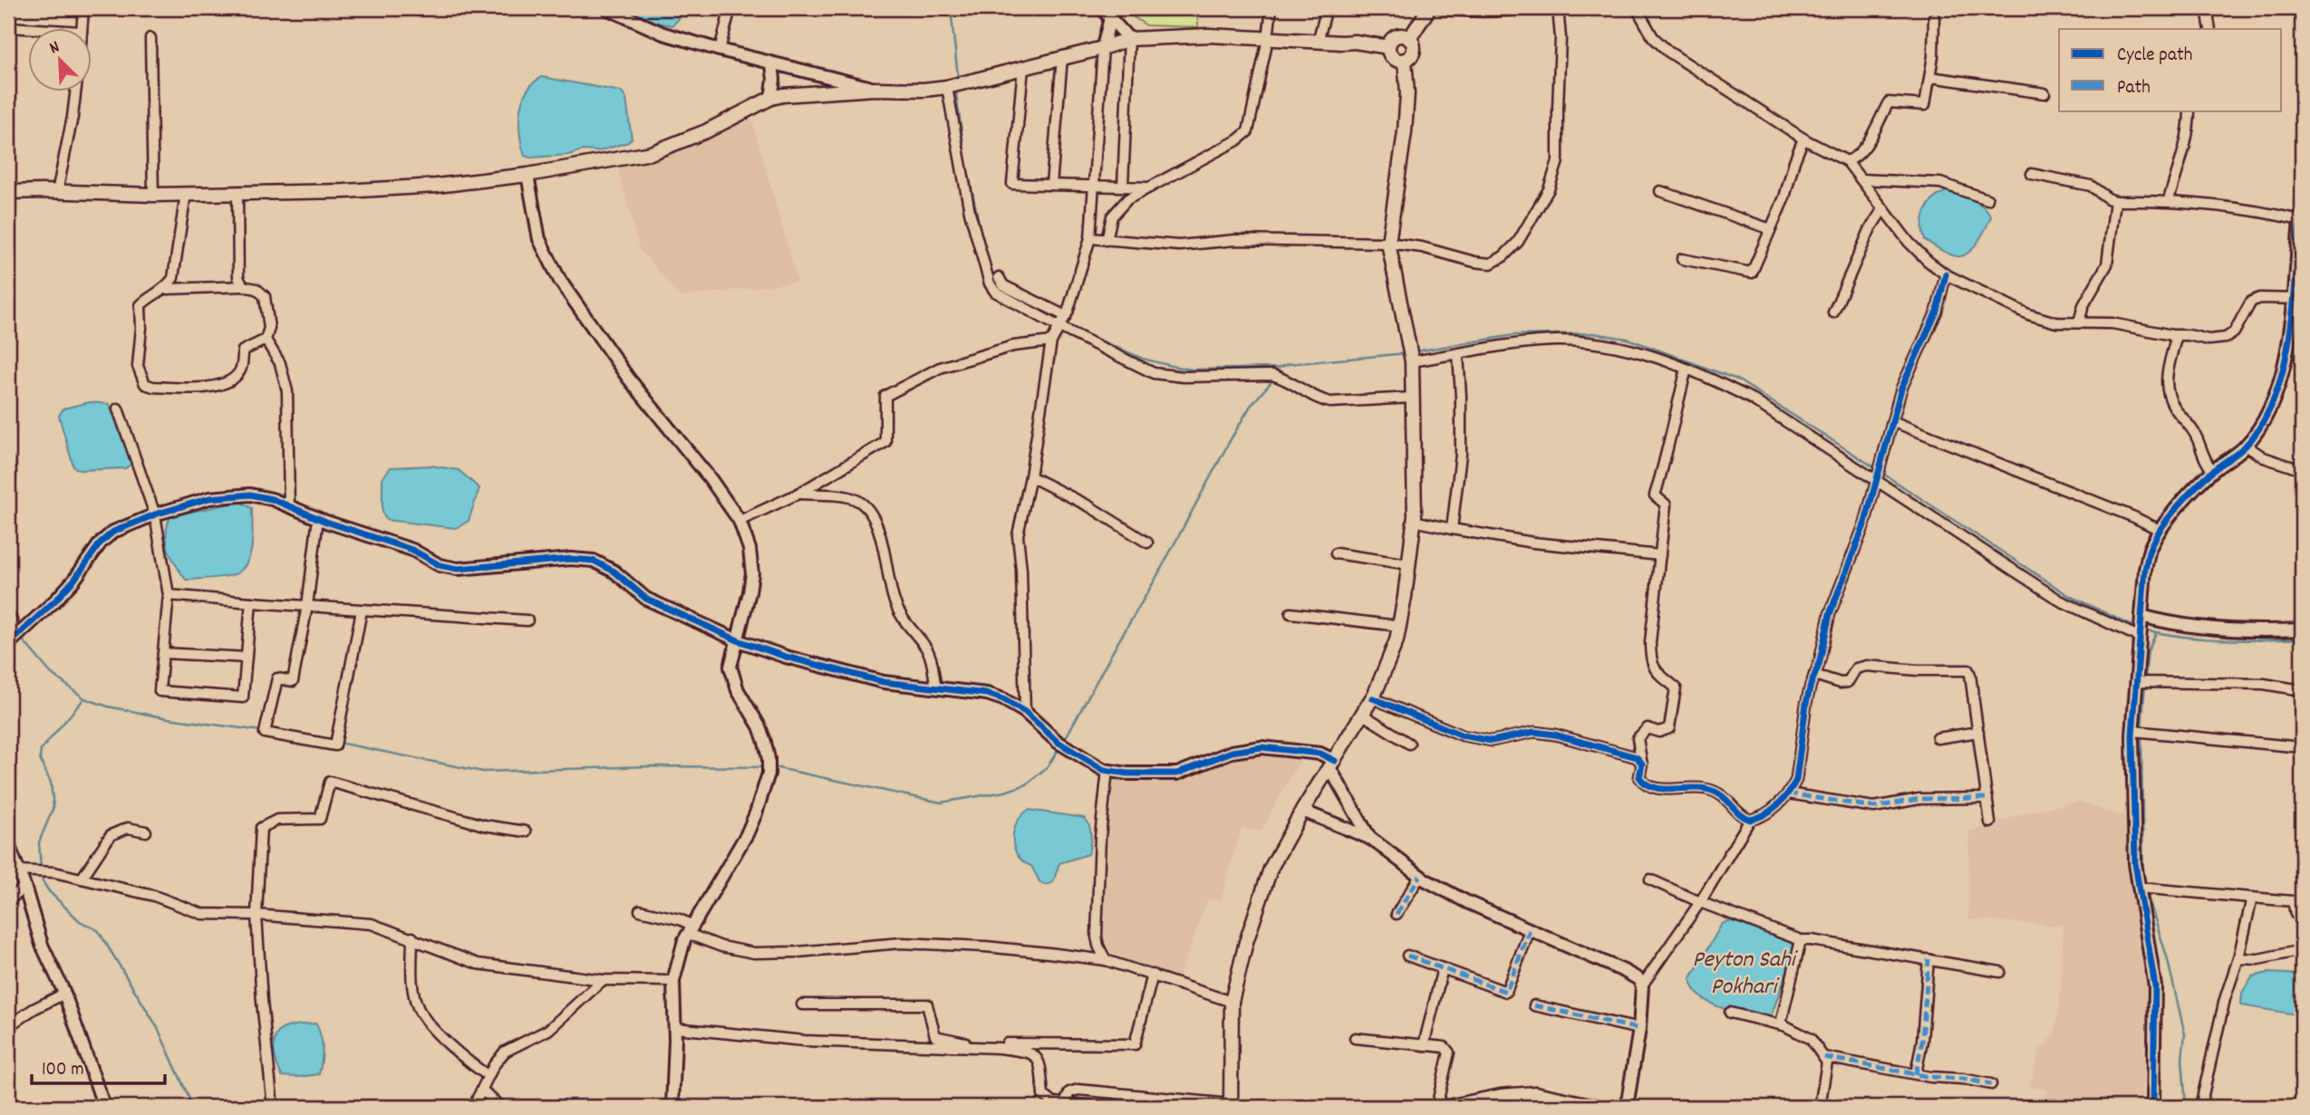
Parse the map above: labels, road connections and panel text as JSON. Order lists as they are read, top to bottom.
{
  "water": ["Peyton Sahi Pokhari"],
  "legend": ["Cycle path", "Path"],
  "scale_bar": "100 m",
  "north": "top left"
}
